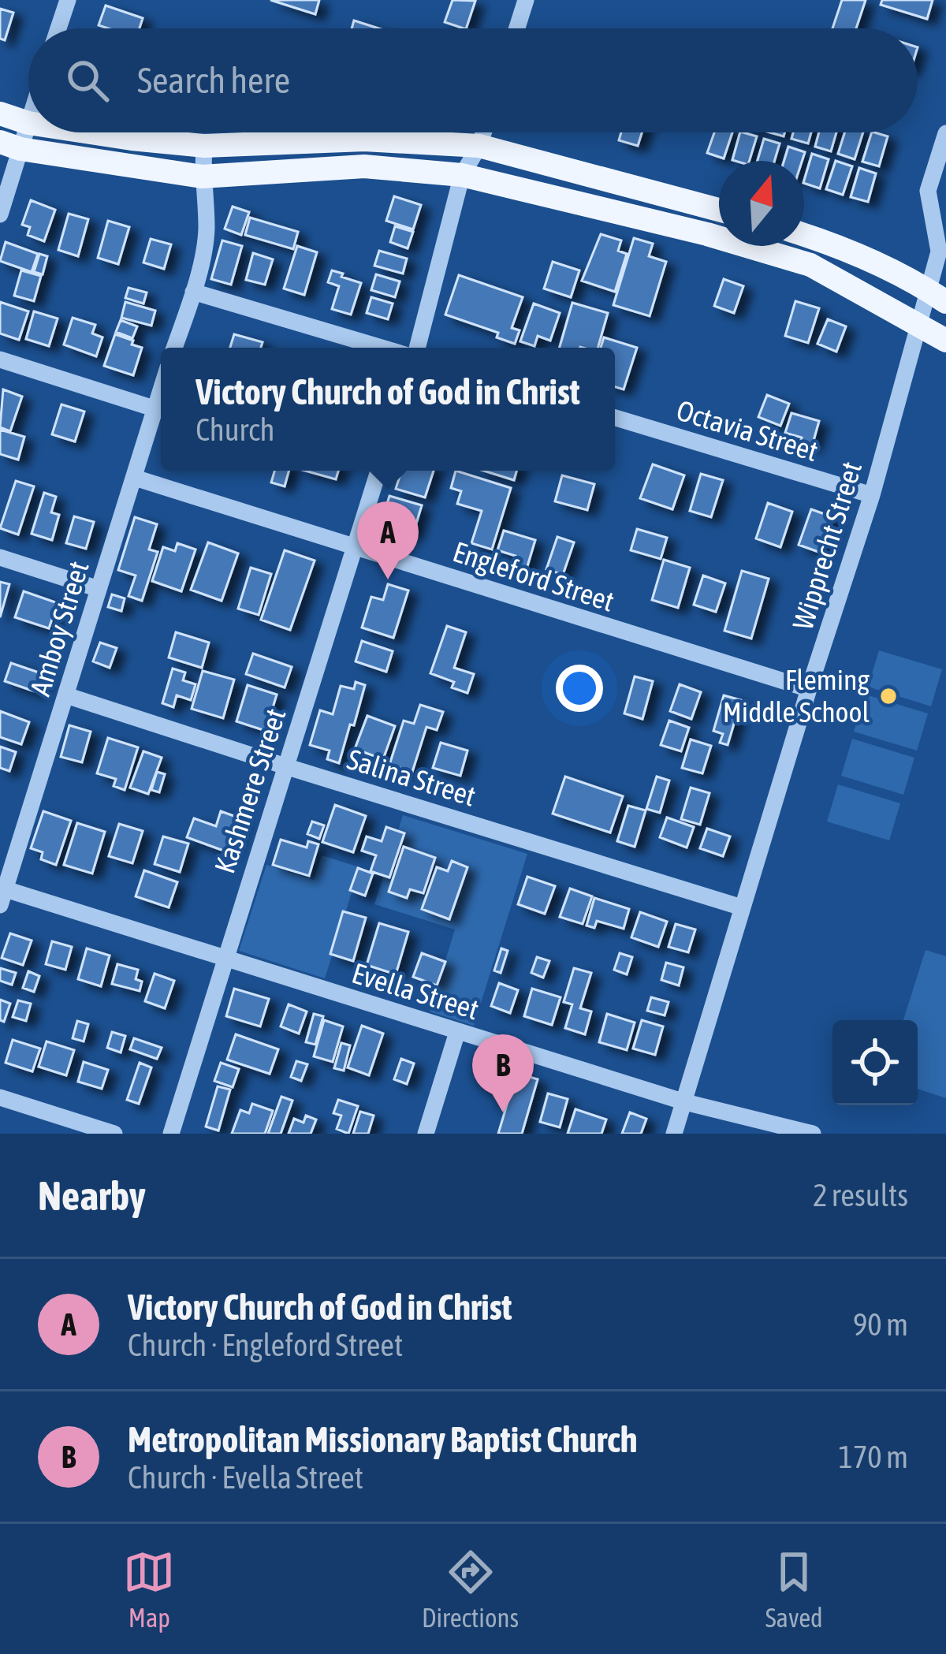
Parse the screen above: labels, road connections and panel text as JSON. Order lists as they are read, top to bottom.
{
  "streets": {
    "street": [
      "Octavia Street",
      "Wipprecht Street",
      "Engleford Street",
      "Amboy Street",
      "Salina Street",
      "Kashmere Street",
      "Evella Street"
    ]
  },
  "crossings": [
    ["Octavia Street", "Wipprecht Street"],
    ["Wipprecht Street", "Engleford Street"],
    ["Wipprecht Street", "Salina Street"],
    ["Wipprecht Street", "Evella Street"],
    ["Engleford Street", "Amboy Street"],
    ["Engleford Street", "Kashmere Street"],
    ["Amboy Street", "Salina Street"],
    ["Amboy Street", "Evella Street"],
    ["Salina Street", "Kashmere Street"],
    ["Kashmere Street", "Evella Street"]
  ],
  "places": ["Fleming Middle School"],
  "north": "top",
  "page": {
    "search": "Search here",
    "popup": ["Victory Church of God in Christ", "Church"],
    "pins": ["A", "B"],
    "heading": ["Nearby", "2 results"],
    "list": [
      {
        "mark": "A",
        "name": "Victory Church of God in Christ",
        "note": "Church · Engleford Street",
        "value": "90 m"
      },
      {
        "mark": "B",
        "name": "Metropolitan Missionary Baptist Church",
        "note": "Church · Evella Street",
        "value": "170 m"
      }
    ],
    "nav": ["Map", "Directions", "Saved"]
  }
}
